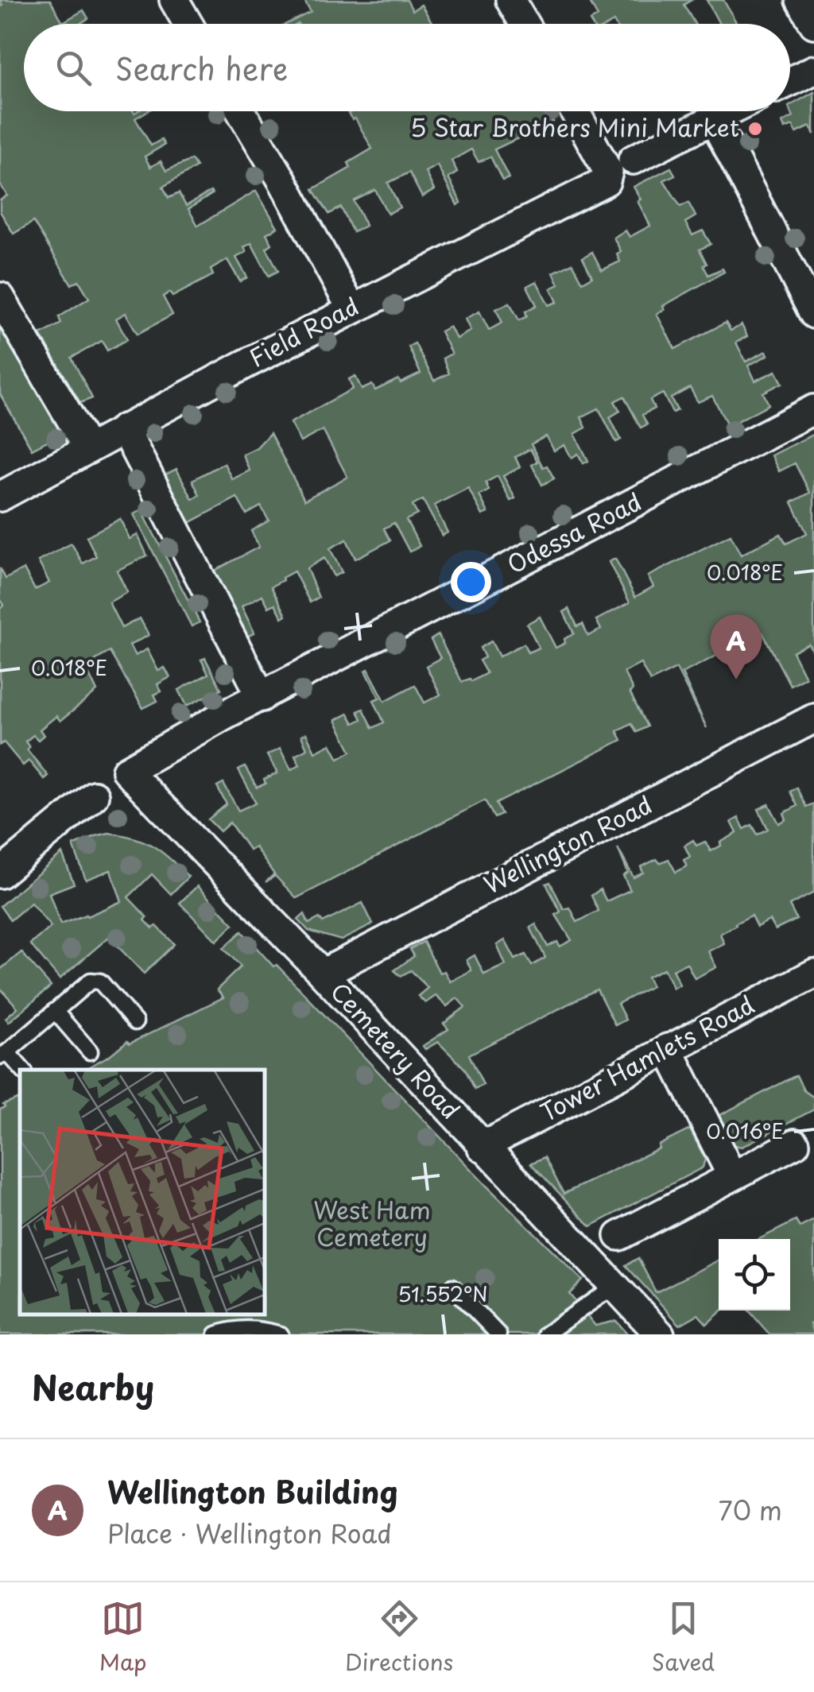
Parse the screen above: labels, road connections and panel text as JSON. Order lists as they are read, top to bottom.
{
  "streets": {
    "street": [
      "Field Road",
      "Odessa Road",
      "Wellington Road",
      "Cemetery Road",
      "Tower Hamlets Road"
    ]
  },
  "crossings": [
    ["Odessa Road", "Cemetery Road"],
    ["Wellington Road", "Cemetery Road"],
    ["Cemetery Road", "Tower Hamlets Road"]
  ],
  "parks": ["West Ham Cemetery"],
  "places": ["5 Star Brothers Mini Market"],
  "page": {
    "search": "Search here",
    "pins": "A",
    "heading": "Nearby",
    "list": [
      {
        "mark": "A",
        "name": "Wellington Building",
        "note": "Place · Wellington Road",
        "value": "70 m"
      }
    ],
    "nav": ["Map", "Directions", "Saved"]
  },
  "coordinates": ["0.018°E", "0.016°E", "51.552°N"]
}
